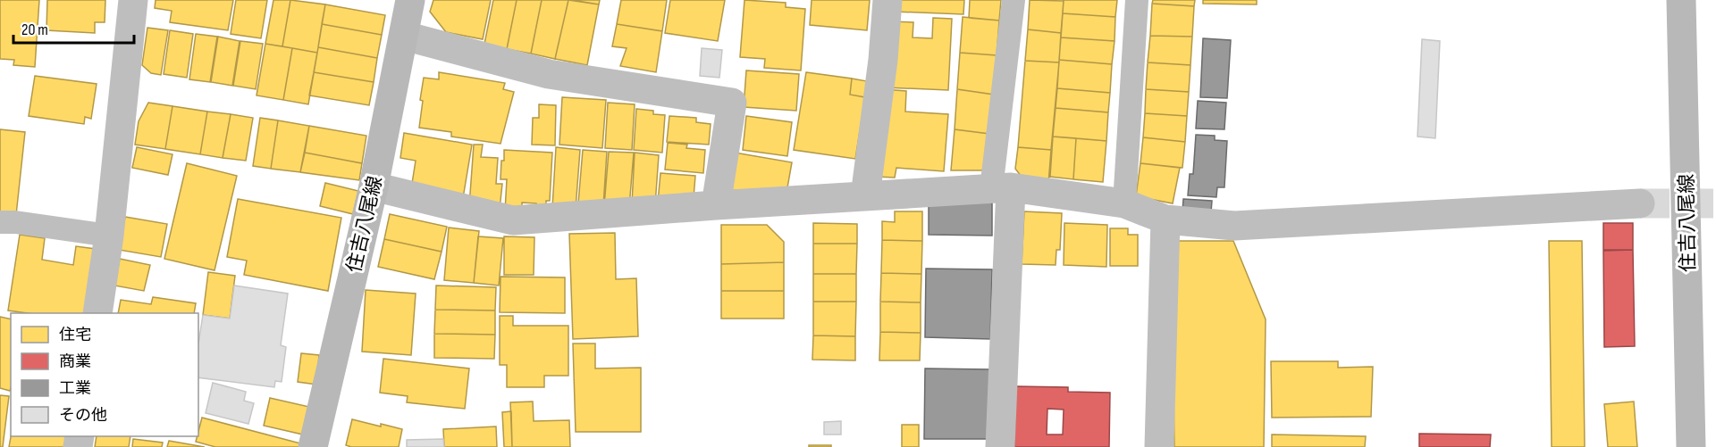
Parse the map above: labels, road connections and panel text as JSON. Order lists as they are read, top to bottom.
{
  "streets": {
    "main road": ["住吉八尾線"]
  },
  "legend": [
    "住宅",
    "商業",
    "工業",
    "その他"
  ],
  "scale_bar": "20 m"
}
